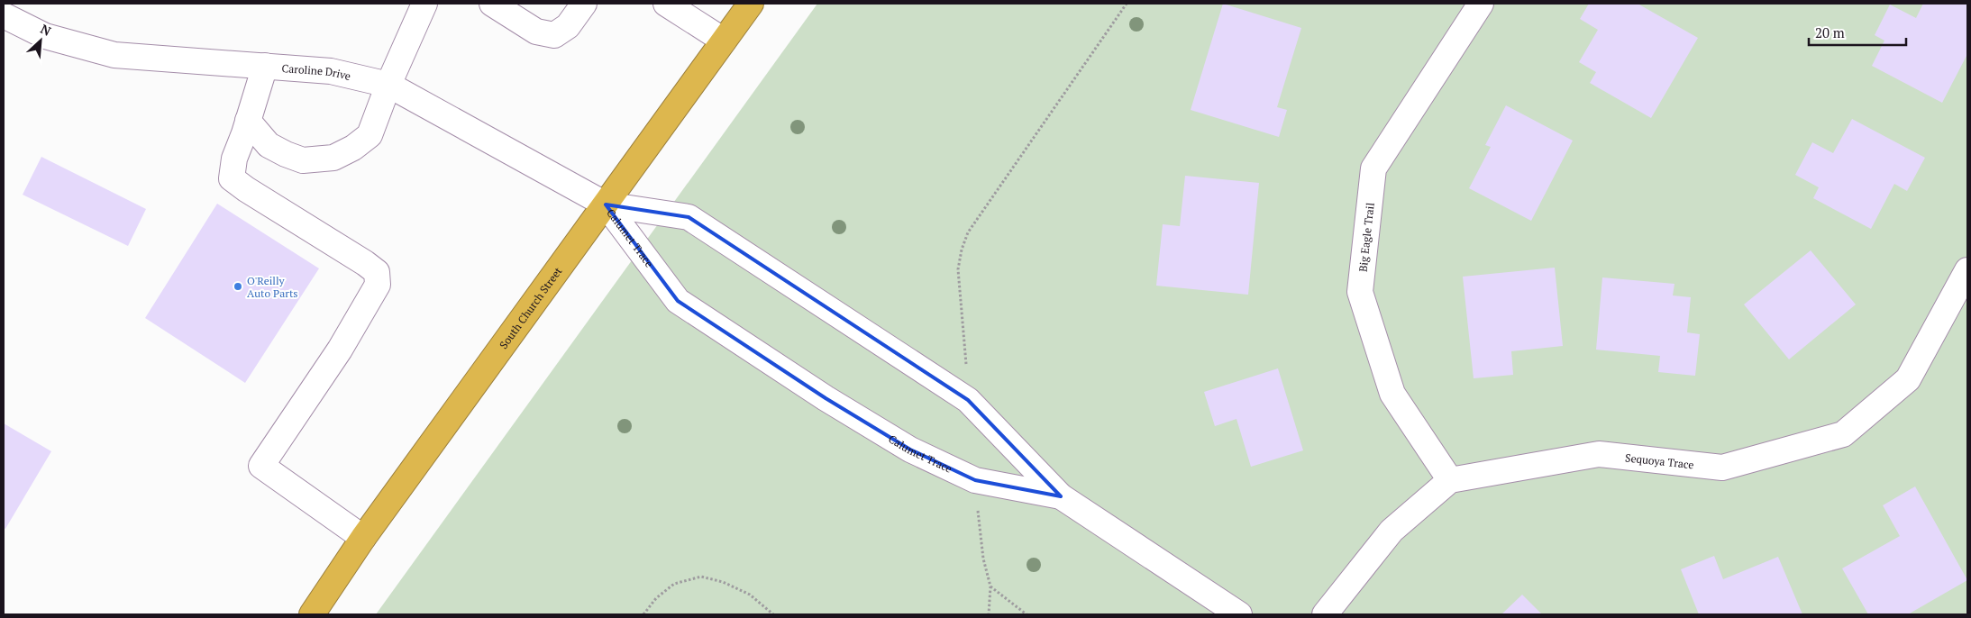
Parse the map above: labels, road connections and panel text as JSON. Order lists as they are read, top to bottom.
{
  "streets": {
    "highway": ["South Church Street"],
    "street": [
      "Caroline Drive",
      "Big Eagle Trail",
      "Calumet Trace",
      "Sequoya Trace"
    ]
  },
  "crossings": [
    ["Caroline Drive", "Calumet Trace"],
    ["Caroline Drive", "South Church Street"],
    ["Big Eagle Trail", "Sequoya Trace"],
    ["Calumet Trace", "South Church Street"]
  ],
  "places": ["O'Reilly Auto Parts"],
  "scale_bar": "20 m",
  "north": "top right"
}
